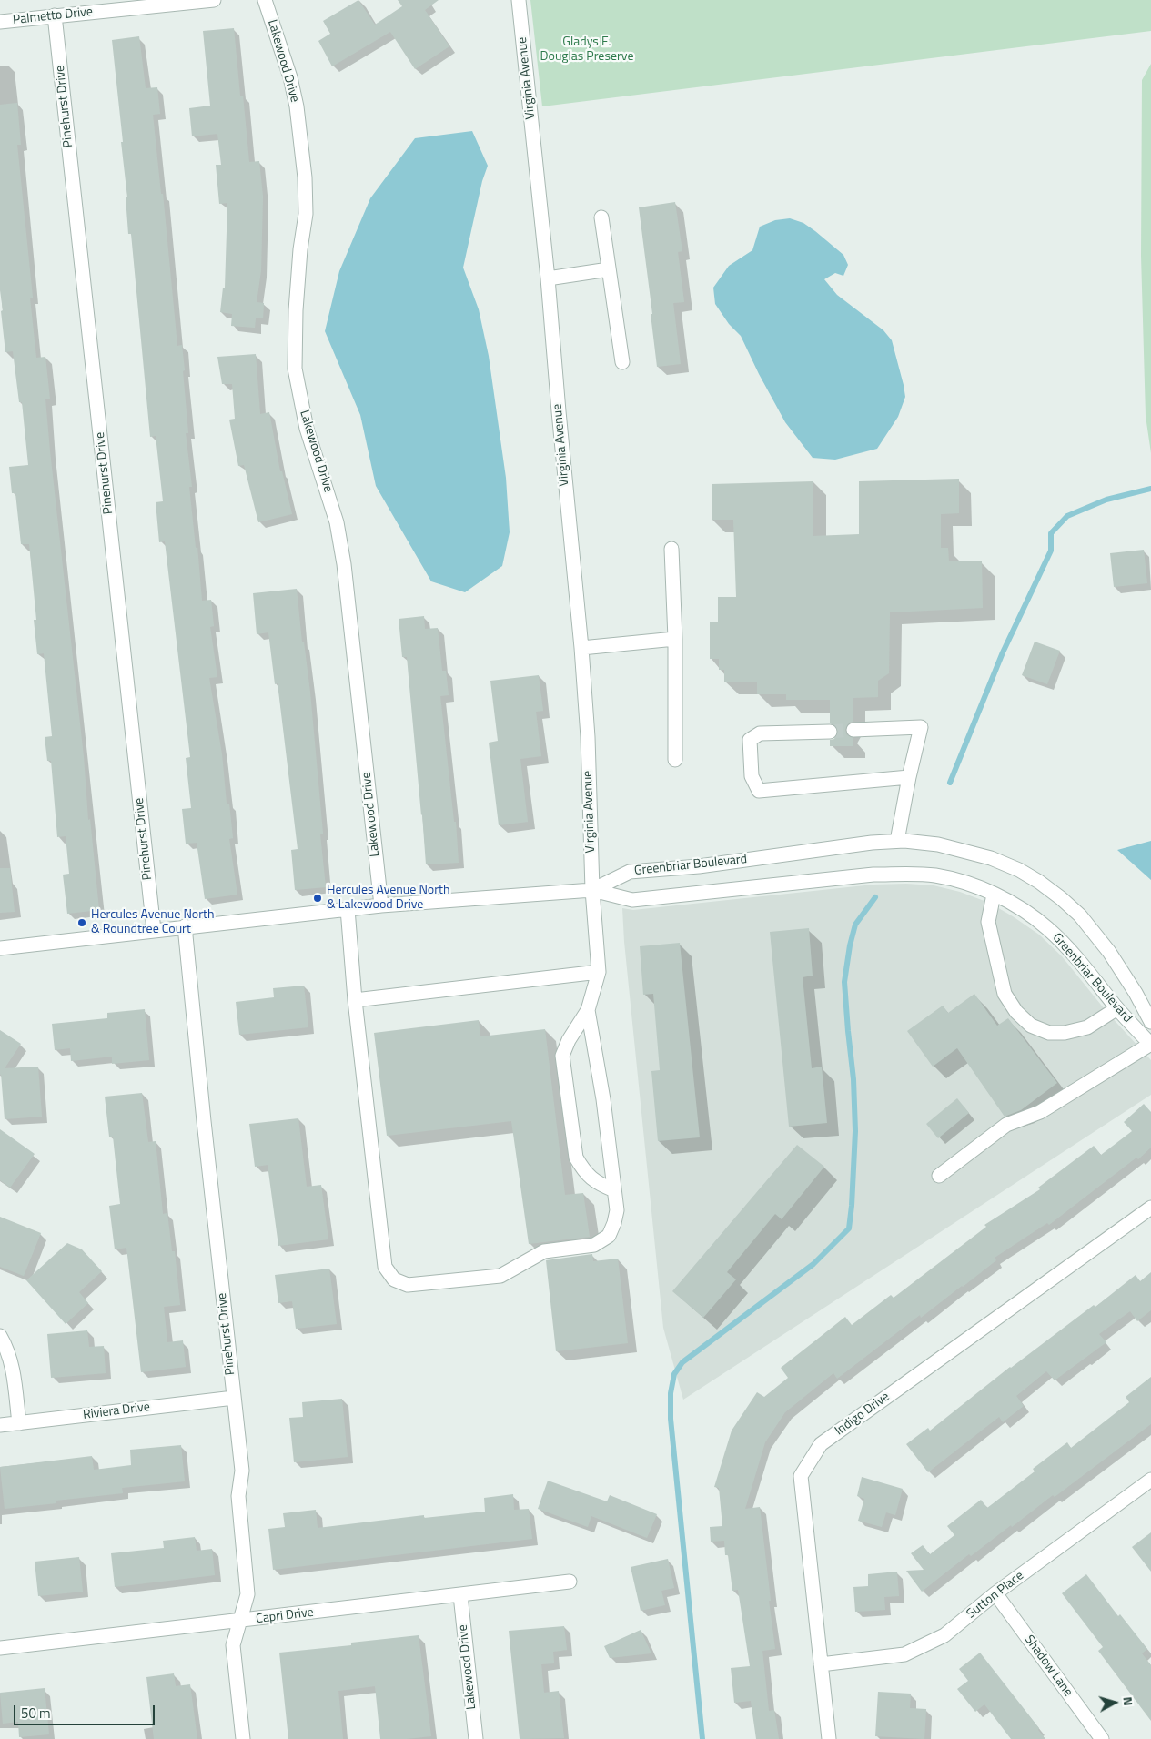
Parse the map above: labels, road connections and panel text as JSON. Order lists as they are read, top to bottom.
{
  "streets": {
    "street": [
      "Palmetto Drive",
      "Lakewood Drive",
      "Virginia Avenue",
      "Pinehurst Drive",
      "Greenbriar Boulevard",
      "Riviera Drive",
      "Indigo Drive",
      "Sutton Place",
      "Capri Drive",
      "Shadow Lane"
    ]
  },
  "crossings": [
    ["Palmetto Drive", "Pinehurst Drive"],
    ["Lakewood Drive", "Capri Drive"],
    ["Virginia Avenue", "Greenbriar Boulevard"],
    ["Pinehurst Drive", "Riviera Drive"],
    ["Pinehurst Drive", "Capri Drive"],
    ["Indigo Drive", "Sutton Place"],
    ["Sutton Place", "Shadow Lane"]
  ],
  "parks": ["Gladys E. Douglas Preserve"],
  "places": ["Hercules Avenue North & Lakewood Drive", "Hercules Avenue North & Roundtree Court"],
  "scale_bar": "50 m",
  "north": "right"
}
